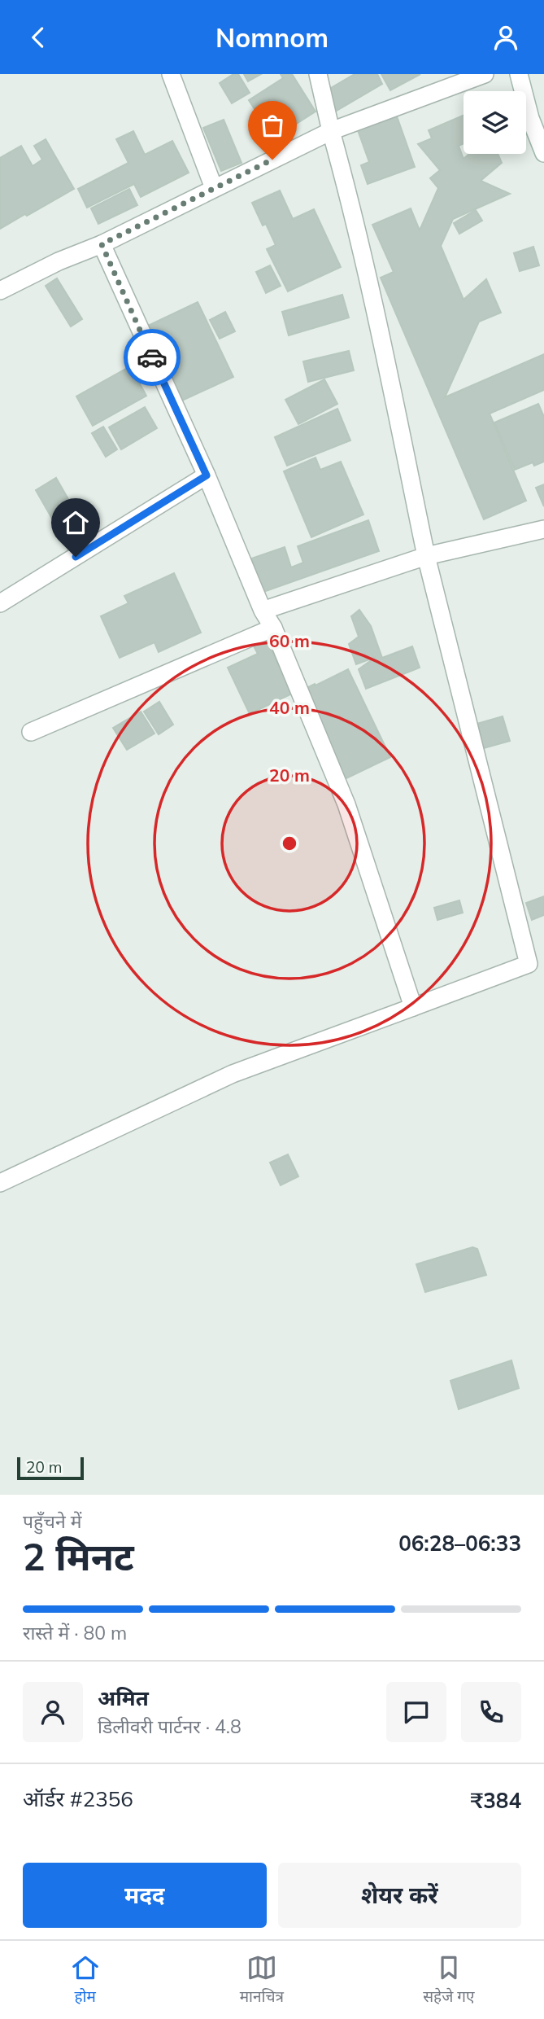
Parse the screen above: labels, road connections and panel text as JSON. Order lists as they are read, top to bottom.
{
  "scale_bar": "20 m",
  "page": {
    "header": "Nomnom",
    "scale": "20 m",
    "heading": ["2 मिनट", "पहुँचने में", "06:28–06:33"],
    "panel": [
      "अमित",
      "डिलीवरी पार्टनर · 4.8",
      "ऑर्डर #2356",
      "₹384"
    ],
    "bar": "रास्ते में · 80 m",
    "buttons": ["मदद", "शेयर करें"],
    "tabs": ["होम", "मानचित्र", "सहेजे गए"]
  },
  "rings": ["60 m", "40 m", "20 m"]
}
